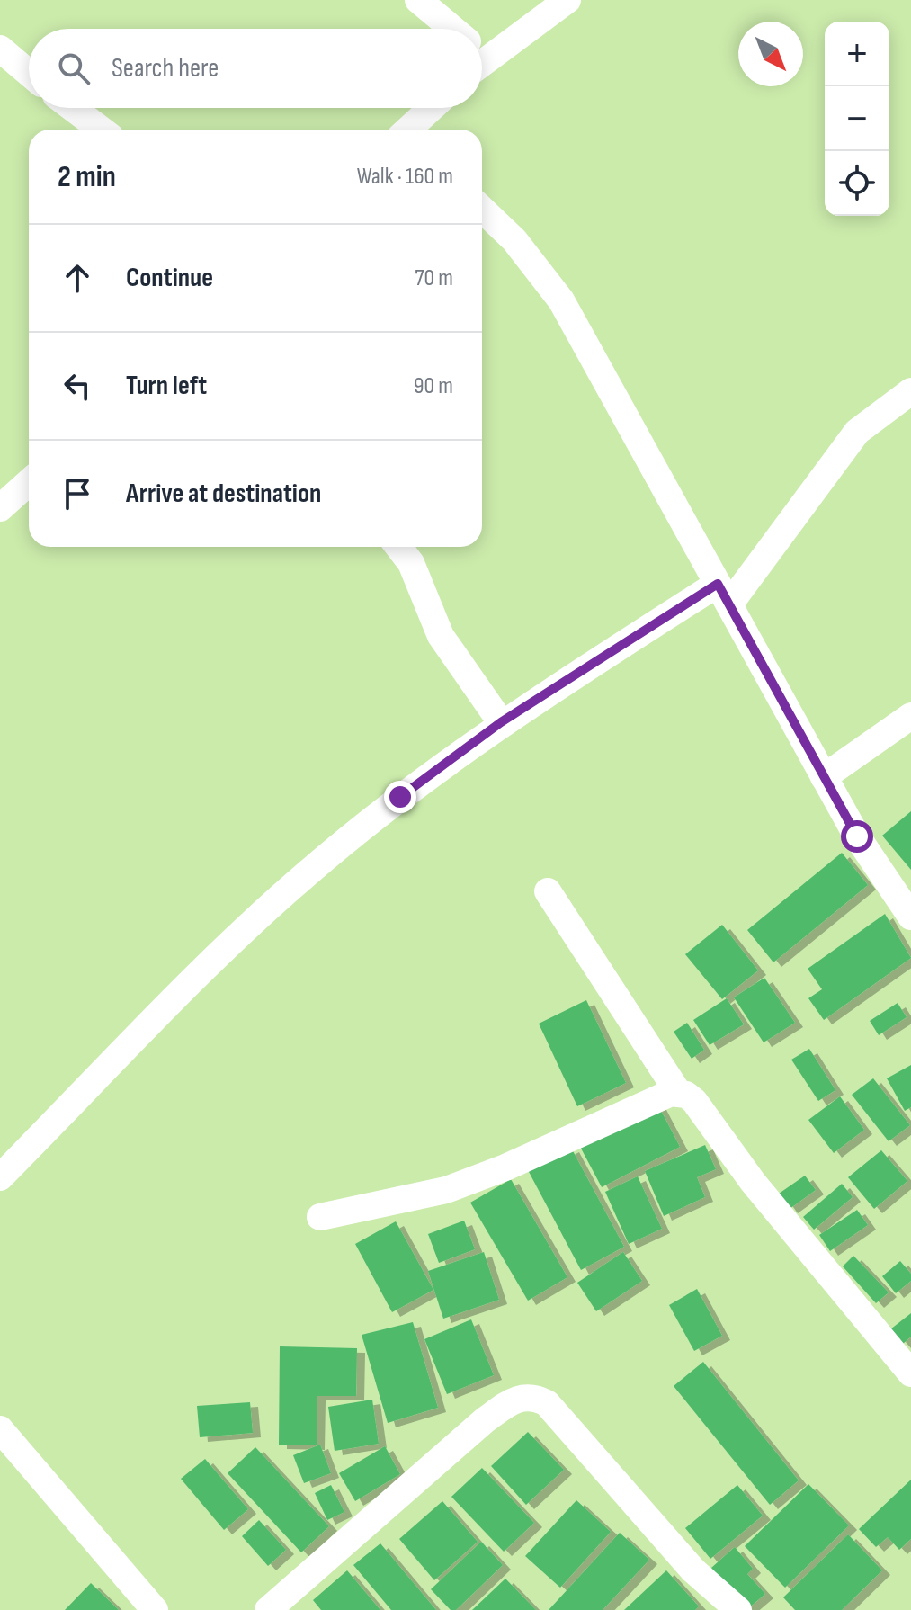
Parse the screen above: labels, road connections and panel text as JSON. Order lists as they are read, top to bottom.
{
  "north": "bottom right",
  "page": {
    "map_buttons": ["+", "−"],
    "search": "Search here",
    "heading": ["2 min", "Walk · 160 m"],
    "list": [
      ["Continue", "70 m"],
      ["Turn left", "90 m"],
      "Arrive at destination"
    ]
  }
}
